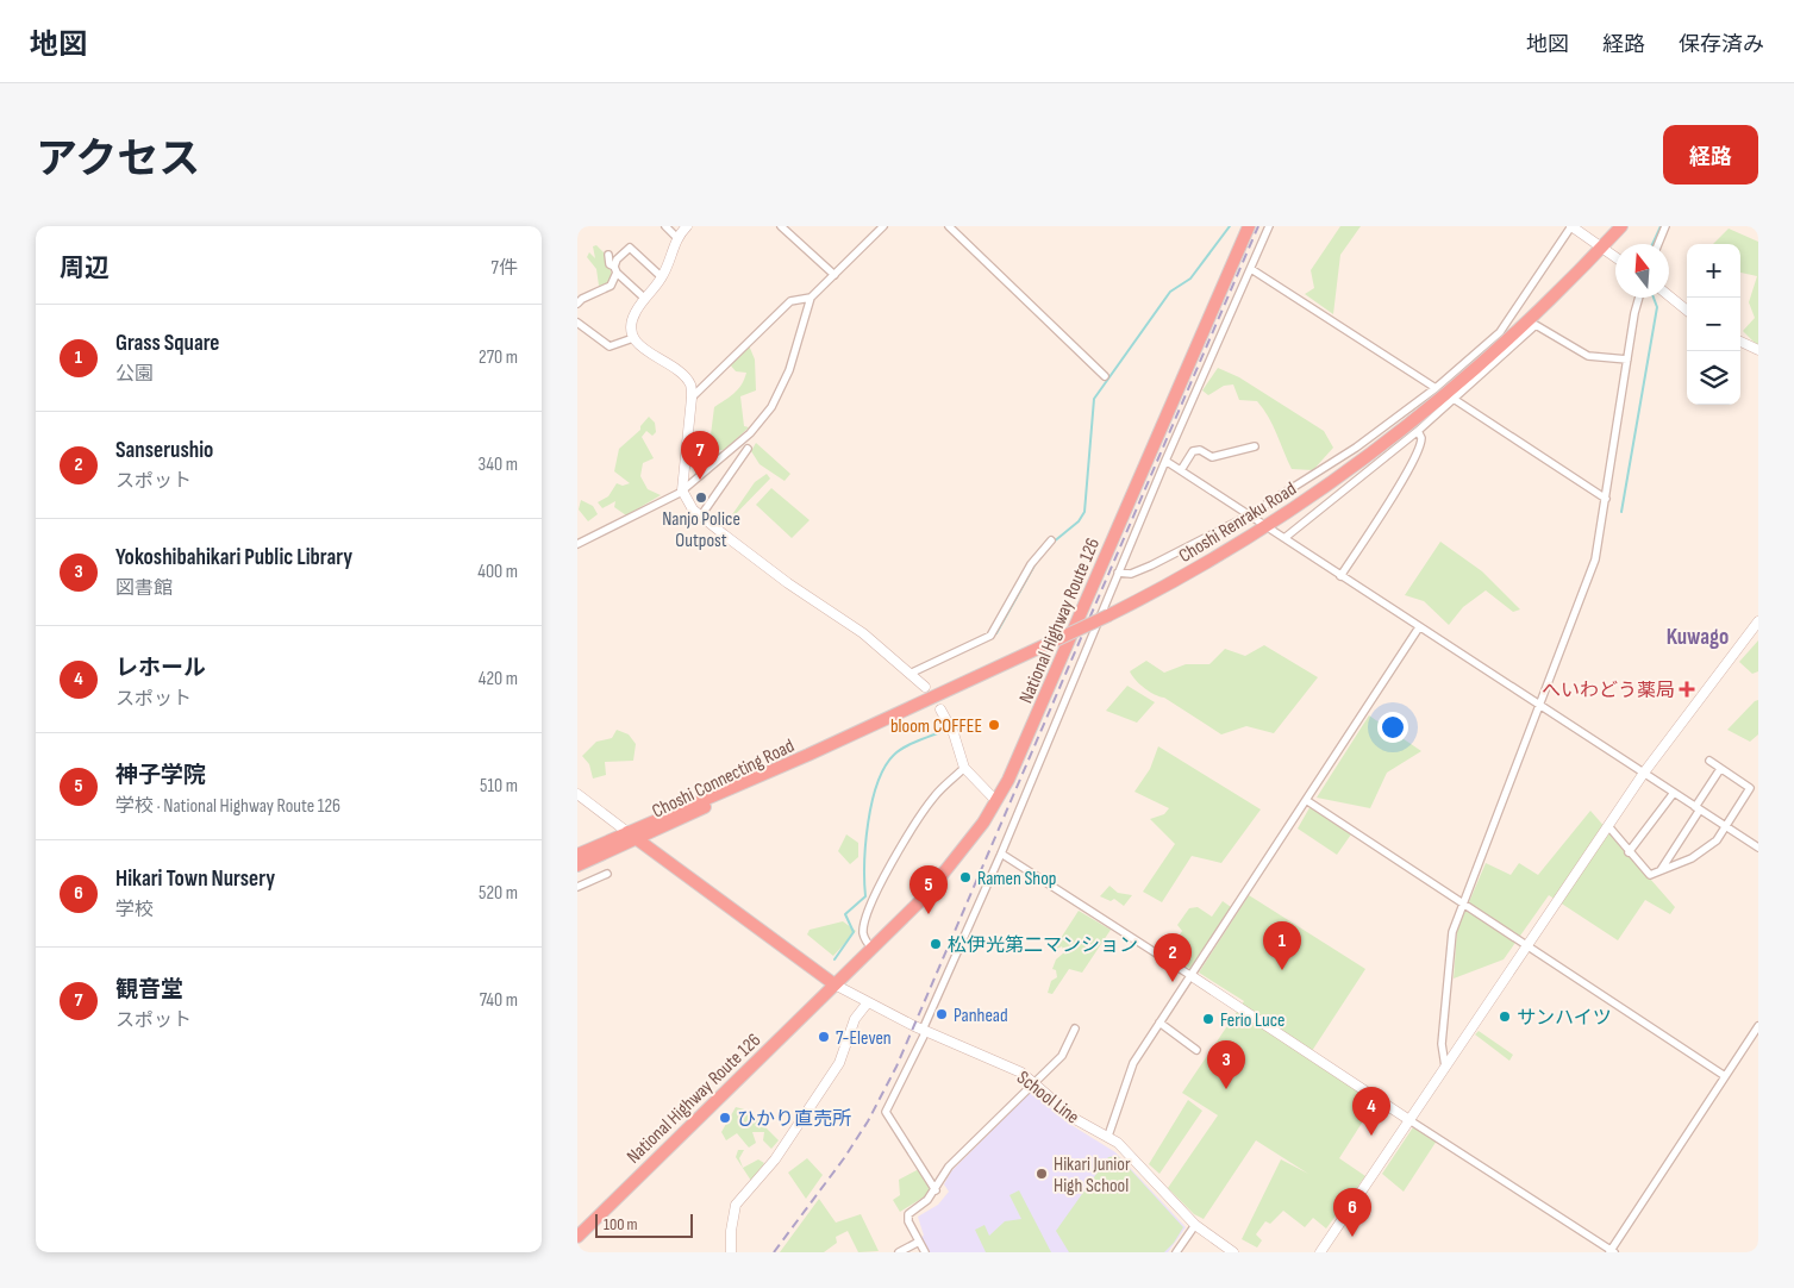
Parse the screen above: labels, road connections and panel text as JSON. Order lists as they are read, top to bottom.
{
  "streets": {
    "highway": ["Choshi Renraku Road", "National Highway Route 126", "Choshi Connecting Road"],
    "street": ["School Line"]
  },
  "crossings": [
    ["Choshi Renraku Road", "Choshi Connecting Road"],
    ["National Highway Route 126", "School Line"]
  ],
  "districts": ["Kuwago"],
  "places": {
    "other": [
      "Nanjo Police Outpost",
      "bloom COFFEE",
      "Ramen Shop",
      "松伊光第二マンション",
      "Panhead",
      "サンハイツ",
      "Ferio Luce",
      "7-Eleven",
      "ひかり直売所",
      "Hikari Junior High School"
    ],
    "health": ["へいわどう薬局"]
  },
  "scale_bar": "100 m",
  "north": "top",
  "page": {
    "header": "地図",
    "nav": ["地図", "経路", "保存済み"],
    "title": "アクセス",
    "buttons": "経路",
    "heading": ["周辺", "7件"],
    "map_buttons": ["+", "−"],
    "list": [
      {
        "mark": "1",
        "name": "Grass Square",
        "note": "公園",
        "value": "270 m"
      },
      {
        "mark": "2",
        "name": "Sanserushio",
        "note": "スポット",
        "value": "340 m"
      },
      {
        "mark": "3",
        "name": "Yokoshibahikari Public Library",
        "note": "図書館",
        "value": "400 m"
      },
      {
        "mark": "4",
        "name": "レホール",
        "note": "スポット",
        "value": "420 m"
      },
      {
        "mark": "5",
        "name": "神子学院",
        "note": "学校 · National Highway Route 126",
        "value": "510 m"
      },
      {
        "mark": "6",
        "name": "Hikari Town Nursery",
        "note": "学校",
        "value": "520 m"
      },
      {
        "mark": "7",
        "name": "観音堂",
        "note": "スポット",
        "value": "740 m"
      }
    ],
    "pins": [
      "7",
      "5",
      "1",
      "2",
      "3",
      "4",
      "6"
    ],
    "scale": "100 m"
  }
}
